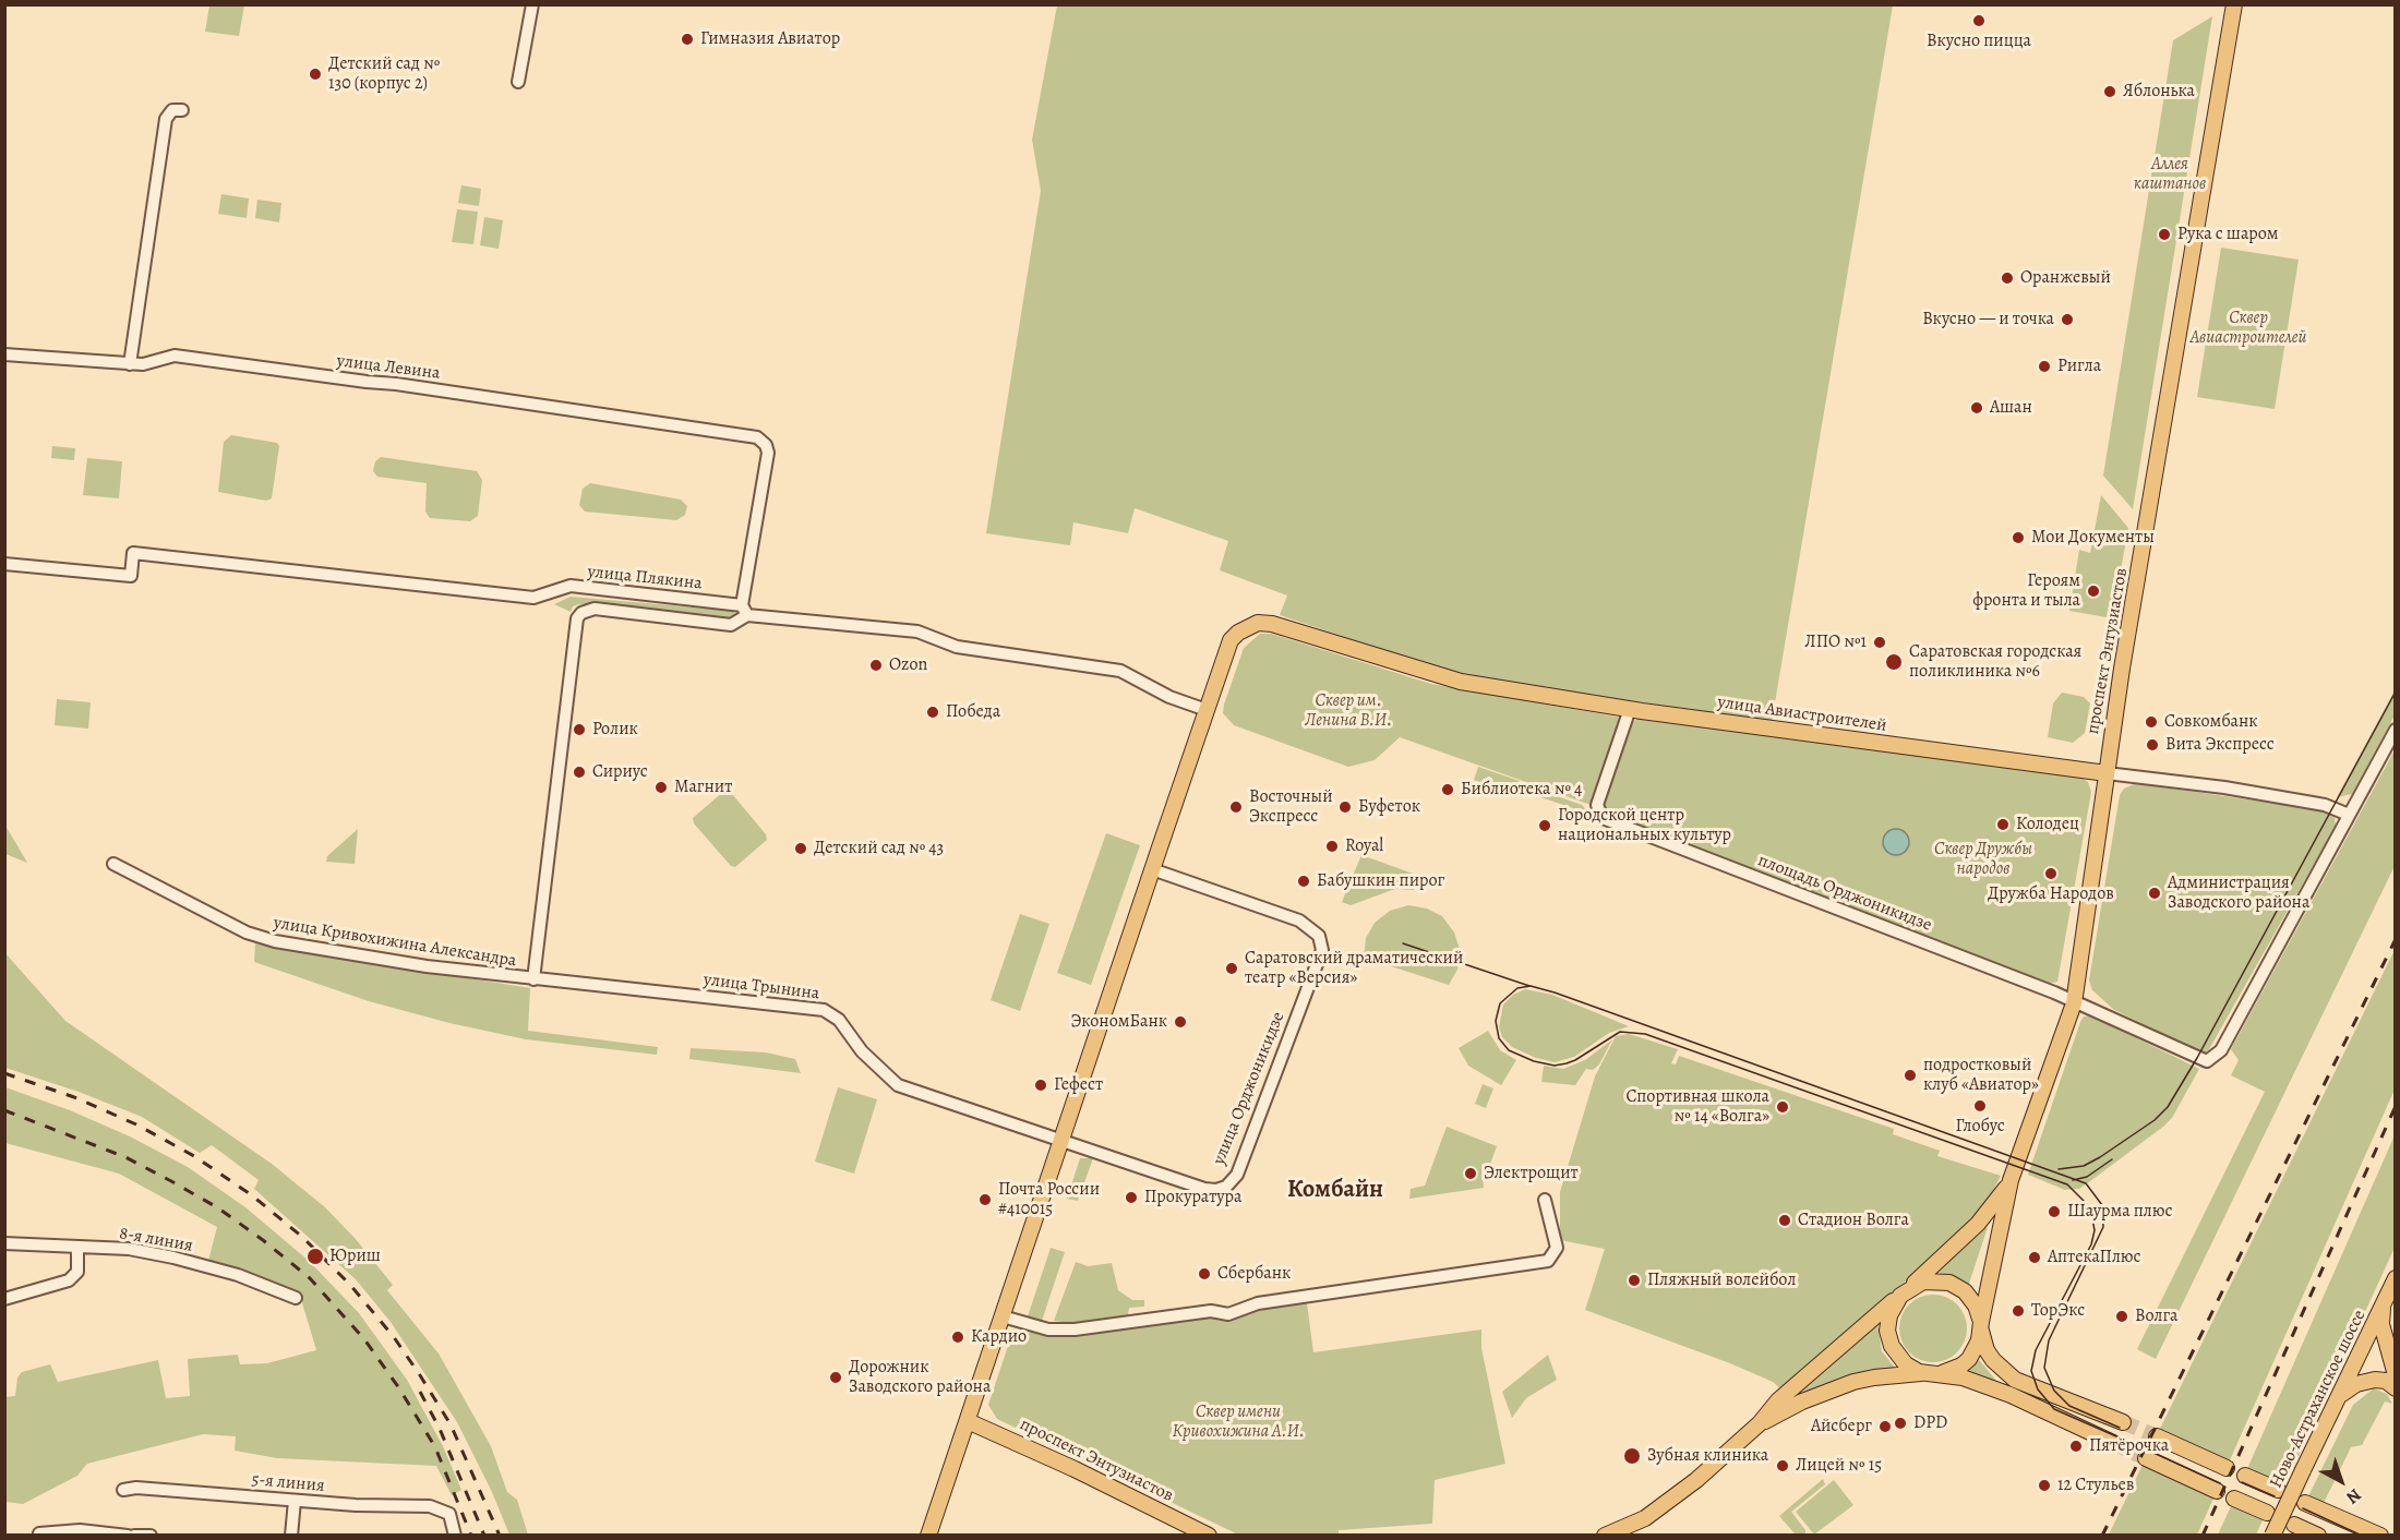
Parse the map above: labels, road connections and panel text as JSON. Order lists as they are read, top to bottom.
{
  "streets": {
    "main road": ["проспект Энтузиастов", "улица Авиастроителей", "Ново-Астраханское шоссе"],
    "street": [
      "улица Левина",
      "улица Плякина",
      "площадь Орджоникидзе",
      "улица Кривохижина Александра",
      "улица Трынина",
      "улица Орджоникидзе",
      "8-я линия",
      "5-я линия"
    ]
  },
  "crossings": [
    ["улица Левина", "улица Плякина"],
    ["улица Плякина", "улица Авиастроителей"],
    ["проспект Энтузиастов", "улица Авиастроителей"],
    ["проспект Энтузиастов", "площадь Орджоникидзе"],
    ["улица Авиастроителей", "площадь Орджоникидзе"],
    ["улица Кривохижина Александра", "улица Трынина"],
    ["улица Трынина", "улица Орджоникидзе"]
  ],
  "districts": ["Комбайн"],
  "parks": [
    "Аллея каштанов",
    "Сквер Авиастроителей",
    "Сквер им. Ленина В.И.",
    "Сквер Дружбы народов",
    "Сквер имени Кривохижина А.И."
  ],
  "places": [
    "Вкусно пицца",
    "Гимназия Авиатор",
    "Детский сад № 130 (корпус 2)",
    "Яблонька",
    "Рука с шаром",
    "Оранжевый",
    "Вкусно — и точка",
    "Ригла",
    "Ашан",
    "Мои Документы",
    "Героям фронта и тыла",
    "ЛПО №1",
    "Саратовская городская поликлиника №6",
    "Ozon",
    "Победа",
    "Совкомбанк",
    "Ролик",
    "Вита Экспресс",
    "Сириус",
    "Магнит",
    "Библиотека № 4",
    "Восточный Экспресс",
    "Буфеток",
    "Колодец",
    "Городской центр национальных культур",
    "Royal",
    "Детский сад № 43",
    "Дружба Народов",
    "Бабушкин пирог",
    "Администрация Заводского района",
    "Саратовский драматический театр «Версия»",
    "ЭкономБанк",
    "подростковый клуб «Авиатор»",
    "Гефест",
    "Глобус",
    "Спортивная школа № 14 «Волга»",
    "Электрощит",
    "Прокуратура",
    "Почта России #410015",
    "Шаурма плюс",
    "Стадион Волга",
    "Юриш",
    "АптекаПлюс",
    "Сбербанк",
    "Пляжный волейбол",
    "ТорЭкс",
    "Волга",
    "Кардио",
    "Дорожник Заводского района",
    "DPD",
    "Айсберг",
    "Пятёрочка",
    "Зубная клиника",
    "Лицей № 15",
    "12 Стульев"
  ],
  "north": "bottom right"
}
